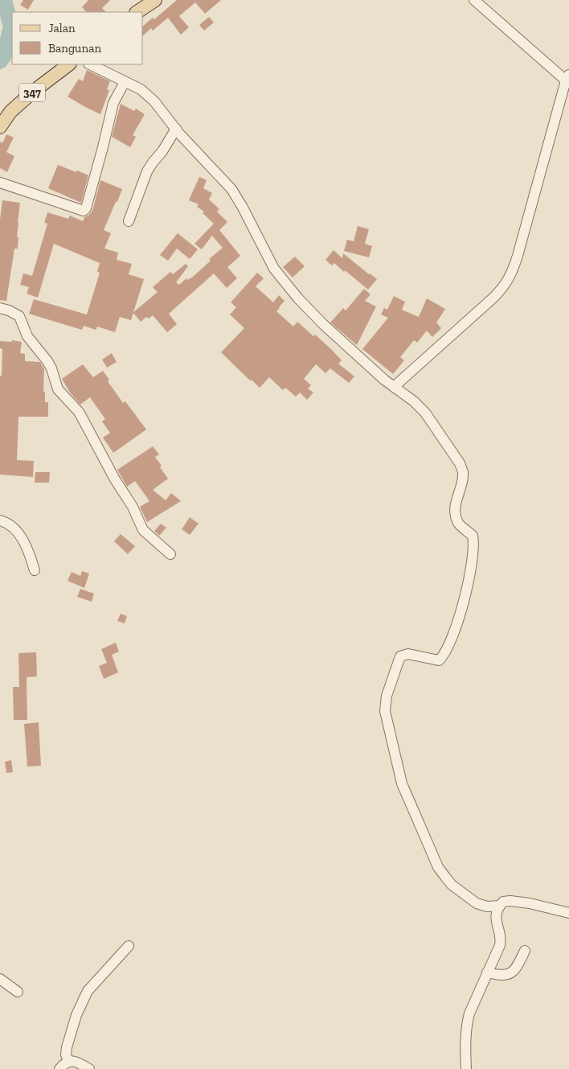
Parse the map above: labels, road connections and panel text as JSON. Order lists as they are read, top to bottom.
{
  "streets": {
    "main road": ["347"]
  },
  "legend": ["Jalan", "Bangunan"]
}
